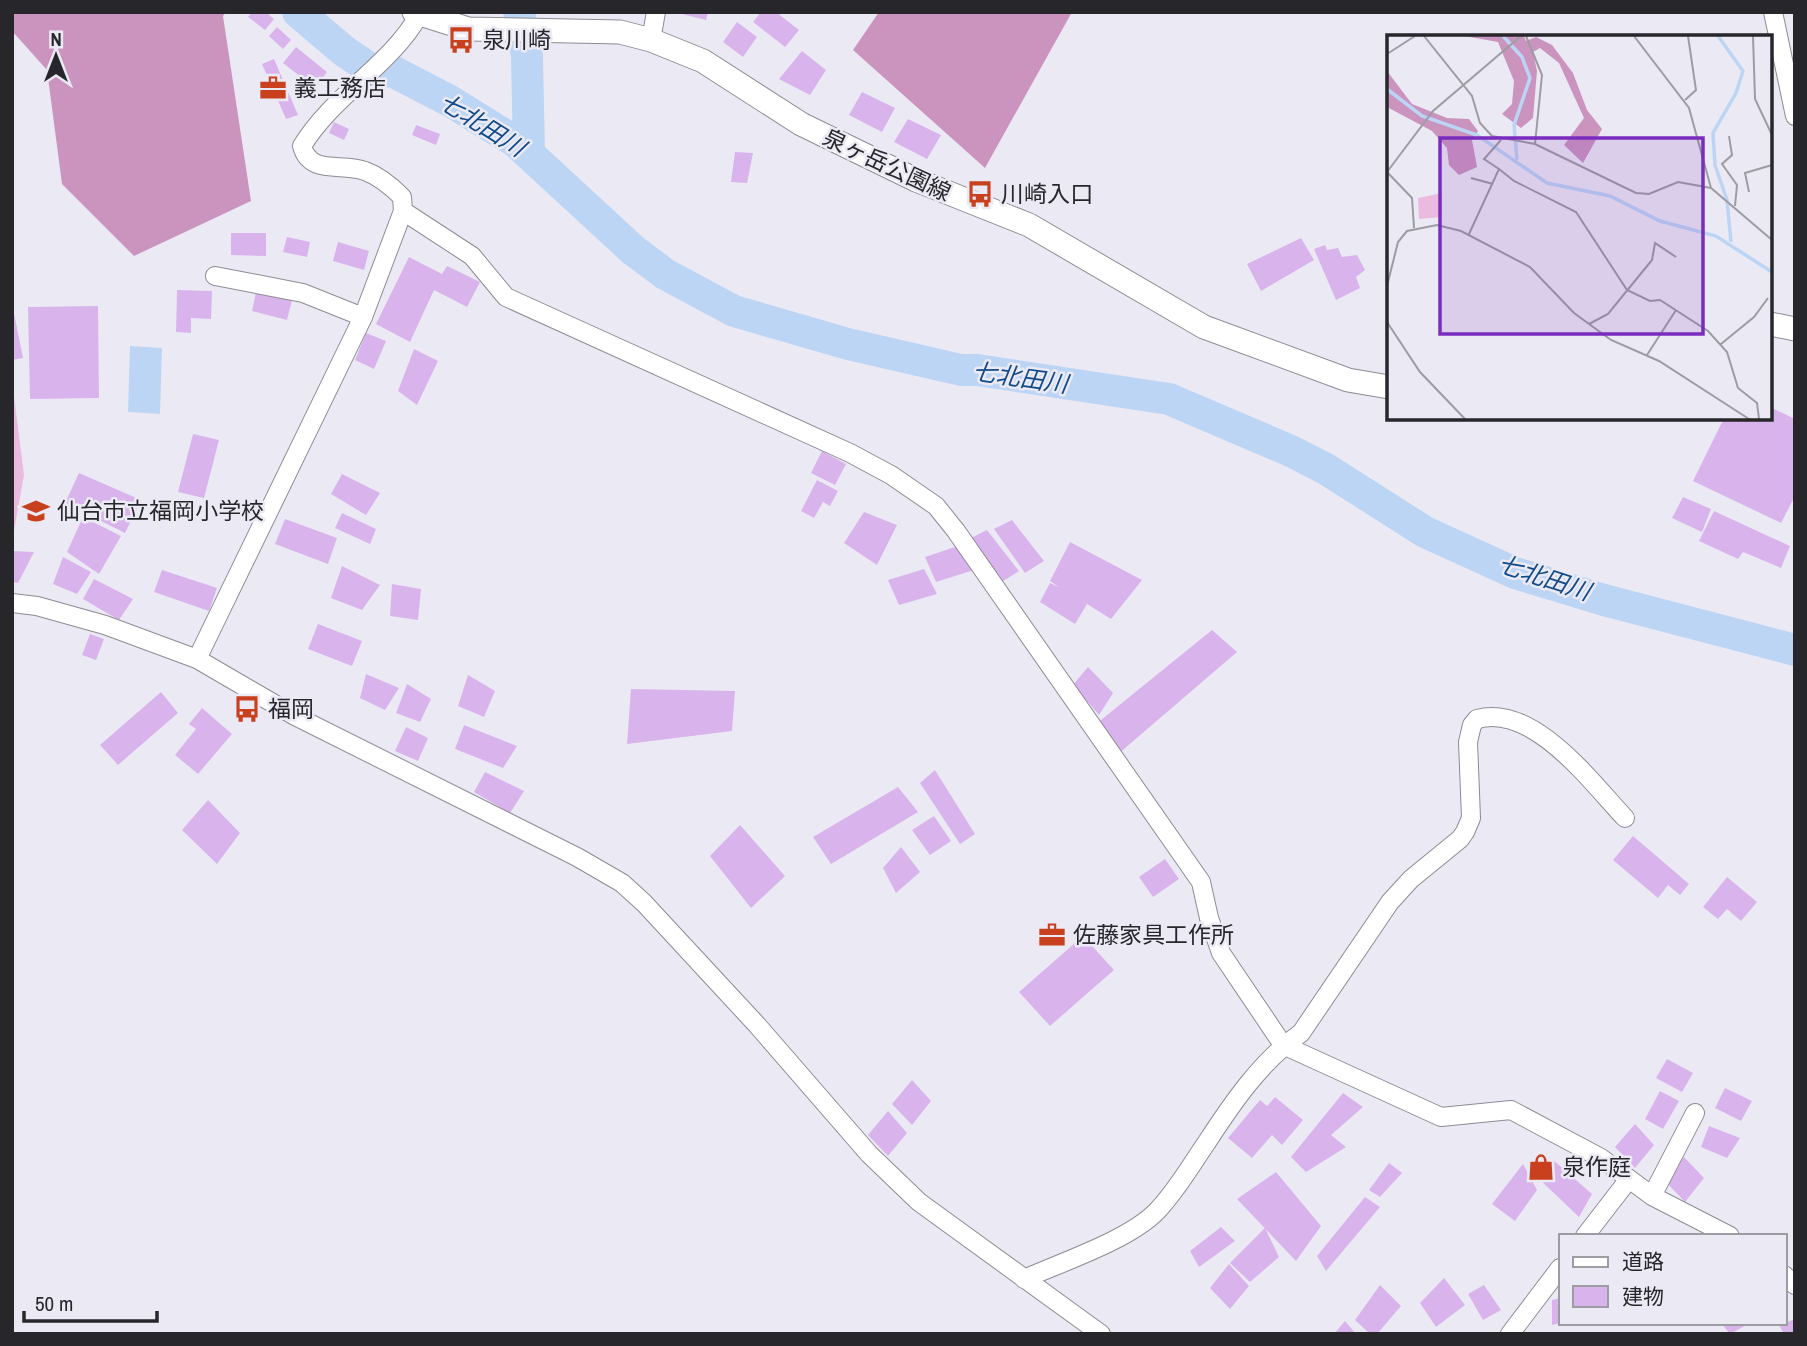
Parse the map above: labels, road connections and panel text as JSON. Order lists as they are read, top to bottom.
{
  "streets": {
    "main road": ["泉ヶ岳公園線"]
  },
  "water": ["七北田川"],
  "places": {
    "bus stop": ["泉川崎", "川崎入口", "福岡"],
    "office": ["義工務店", "佐藤家具工作所"],
    "school or university": ["仙台市立福岡小学校"],
    "shop": ["泉作庭"]
  },
  "legend": ["道路", "建物"],
  "scale_bar": "50 m",
  "north": "top"
}
